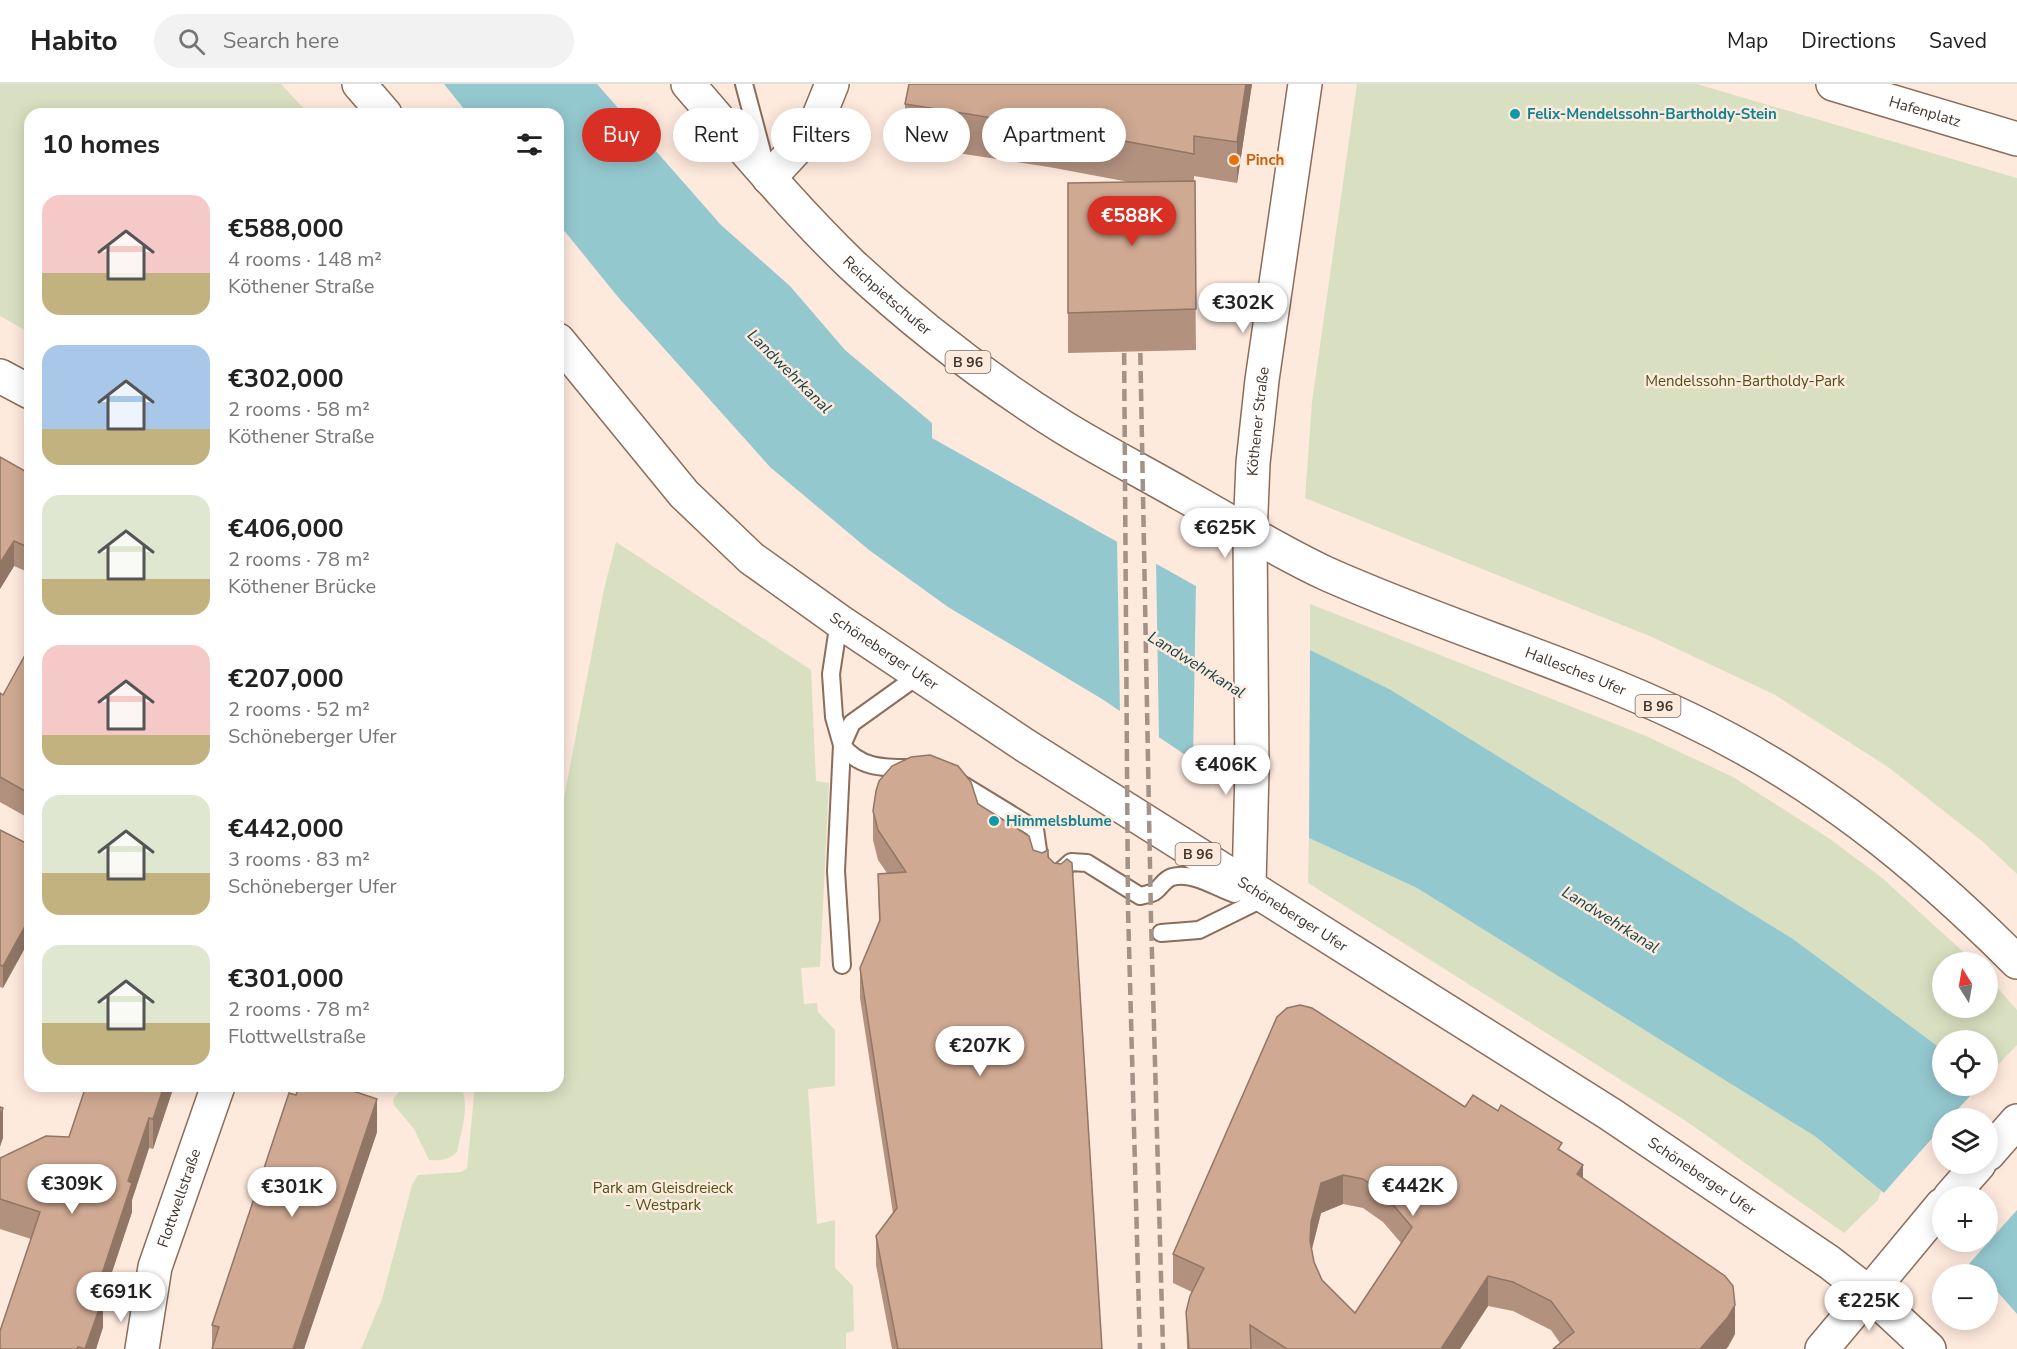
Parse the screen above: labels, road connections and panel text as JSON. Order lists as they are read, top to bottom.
{
  "streets": {
    "main road": [
      "Hafenplatz",
      "Reichpietschufer",
      "B 96",
      "Köthener Straße",
      "Schöneberger Ufer",
      "Hallesches Ufer",
      "Flottwellstraße"
    ]
  },
  "crossings": [
    ["Reichpietschufer", "Köthener Straße"],
    ["Reichpietschufer", "Hallesches Ufer"],
    ["B 96", "Schöneberger Ufer"],
    ["Köthener Straße", "Schöneberger Ufer"],
    ["Köthener Straße", "Hallesches Ufer"]
  ],
  "water": ["Landwehrkanal"],
  "parks": ["Mendelssohn-Bartholdy-Park", "Park am Gleisdreieck - Westpark"],
  "places": ["Felix-Mendelssohn-Bartholdy-Stein", "Pinch", "Himmelsblume"],
  "north": "top",
  "page": {
    "header": "Habito",
    "search": "Search here",
    "nav": ["Map", "Directions", "Saved"],
    "chip": [
      "Buy",
      "Rent",
      "Filters",
      "New",
      "Apartment"
    ],
    "heading": "10 homes",
    "list": [
      {
        "name": "€588,000",
        "note": "4 rooms · 148 m² · Köthener Straße"
      },
      {
        "name": "€302,000",
        "note": "2 rooms · 58 m² · Köthener Straße"
      },
      {
        "name": "€406,000",
        "note": "2 rooms · 78 m² · Köthener Brücke"
      },
      {
        "name": "€207,000",
        "note": "2 rooms · 52 m² · Schöneberger Ufer"
      },
      {
        "name": "€442,000",
        "note": "3 rooms · 83 m² · Schöneberger Ufer"
      },
      {
        "name": "€301,000",
        "note": "2 rooms · 78 m² · Flottwellstraße"
      }
    ],
    "price": [
      "€588K",
      "€302K",
      "€625K",
      "€406K",
      "€207K",
      "€309K",
      "€442K",
      "€301K",
      "€691K",
      "€225K"
    ],
    "map_buttons": ["+", "−"]
  }
}
